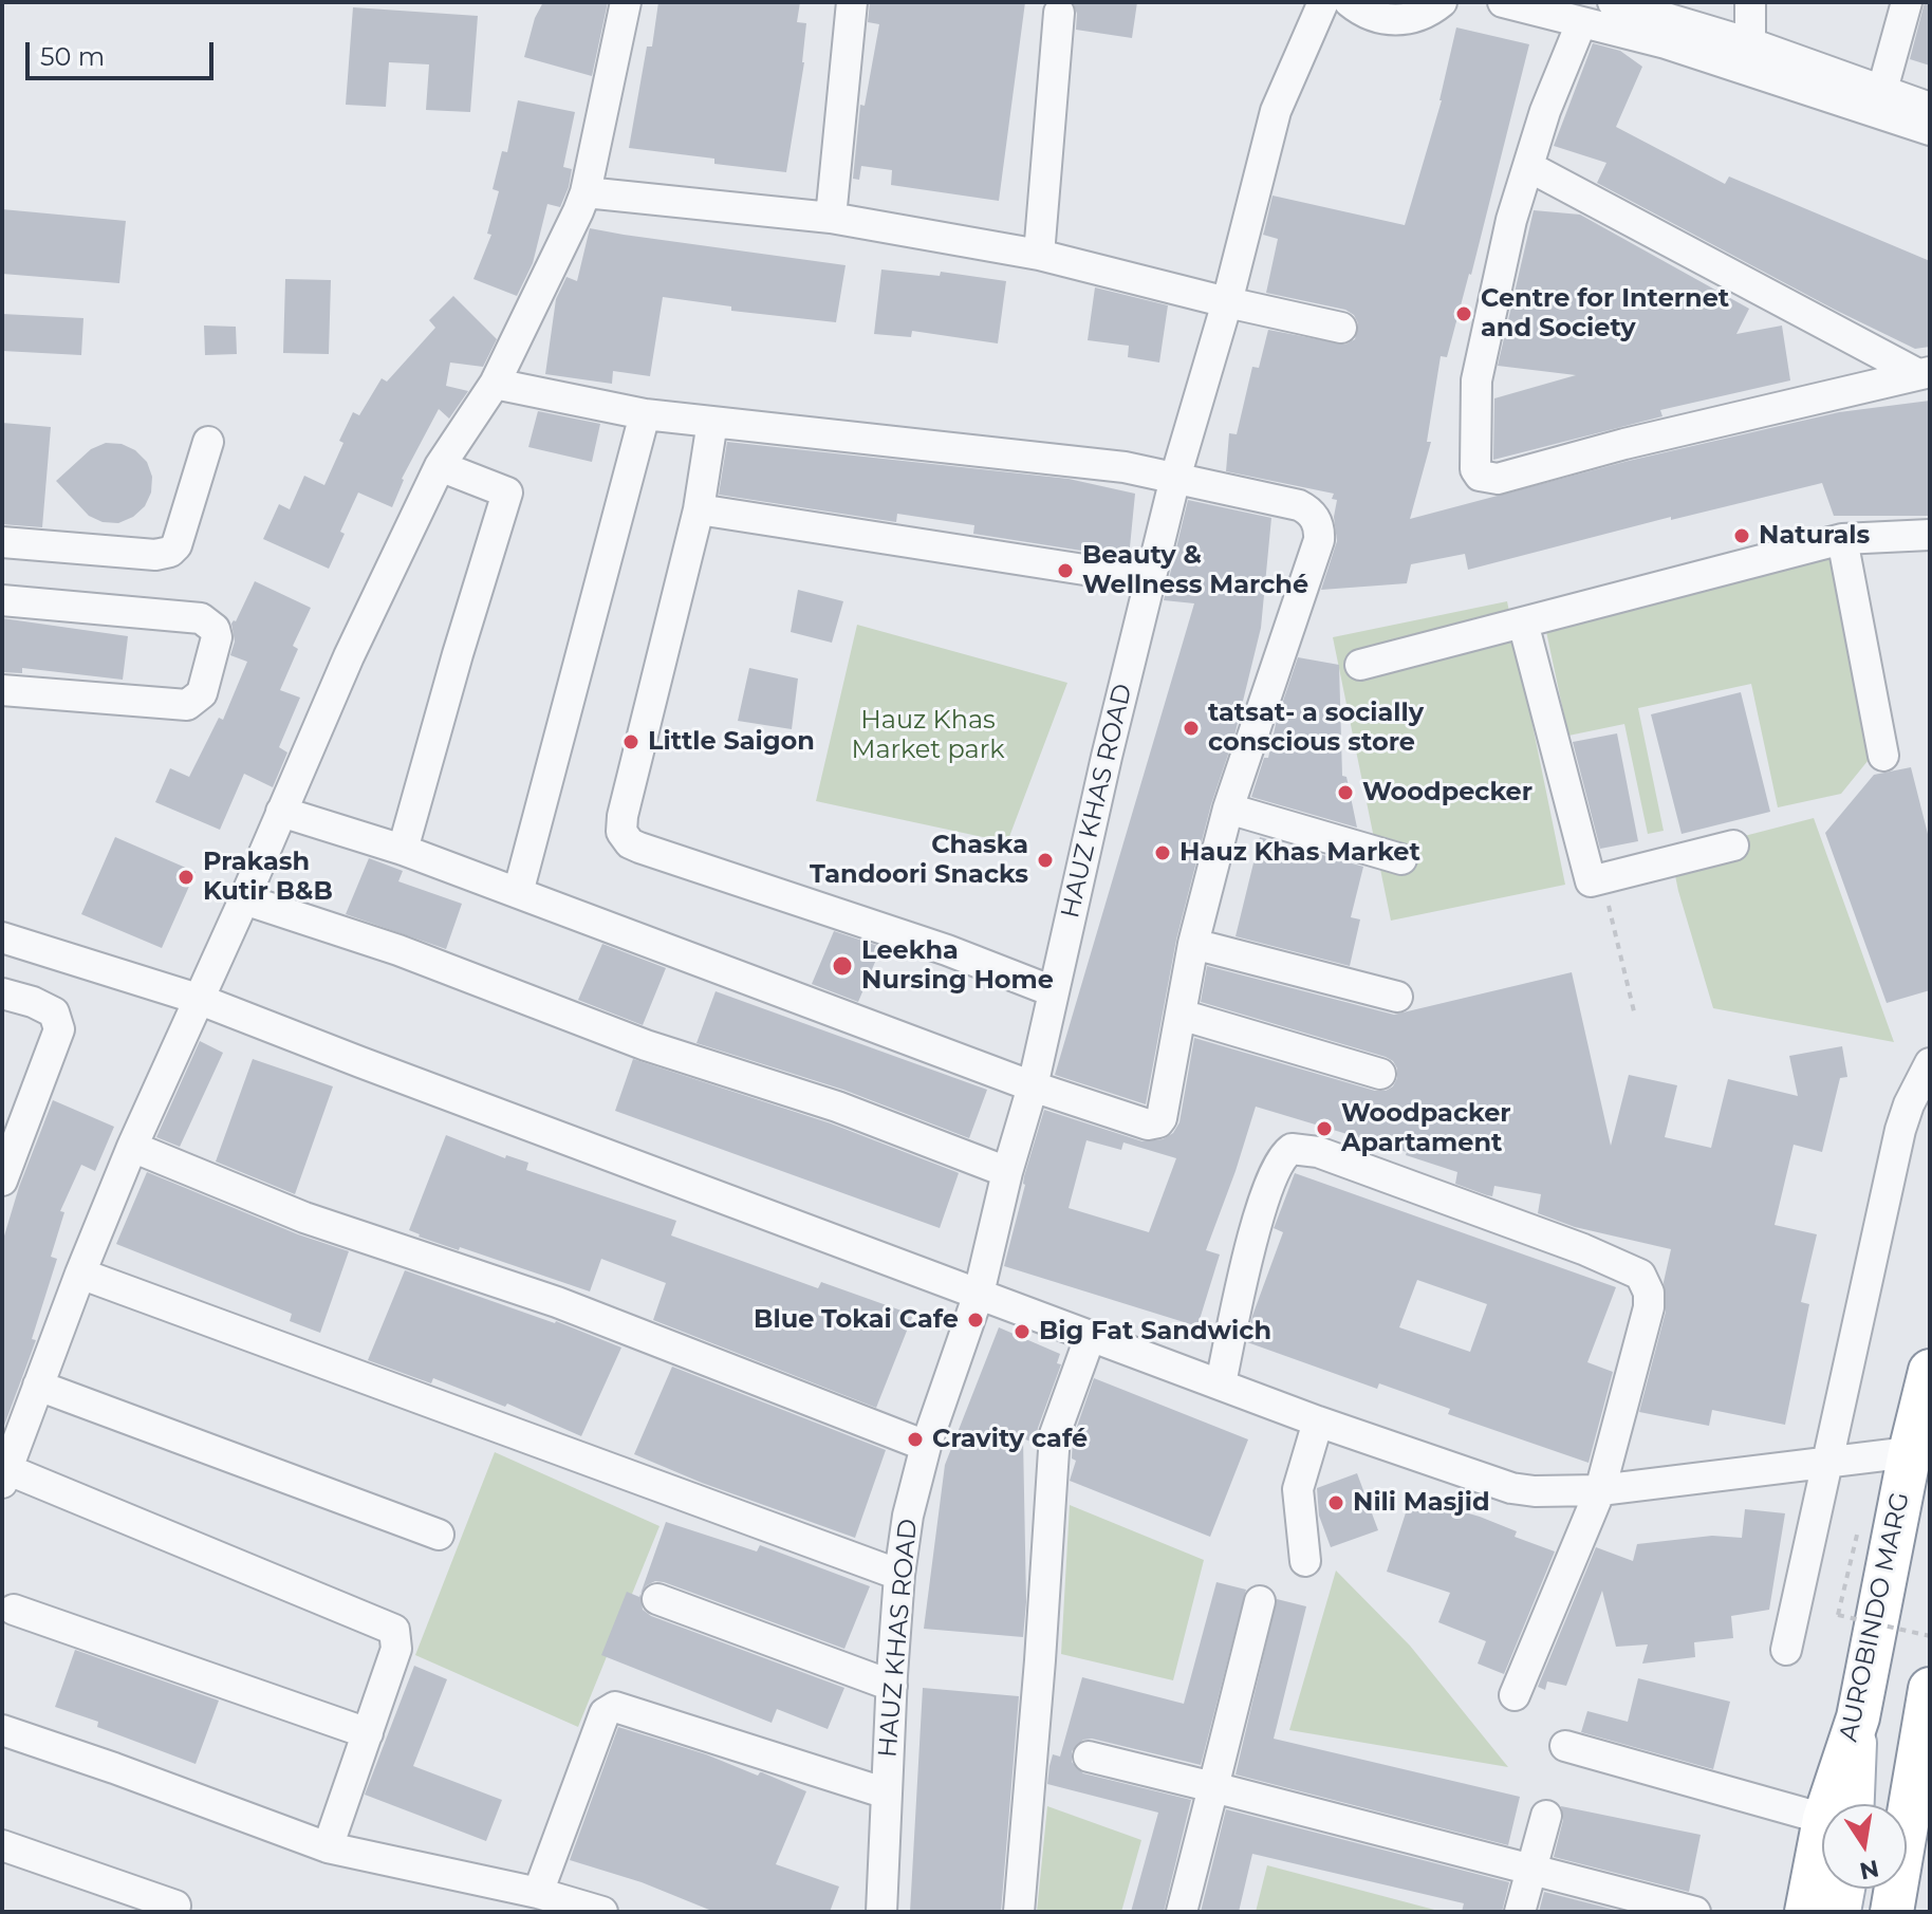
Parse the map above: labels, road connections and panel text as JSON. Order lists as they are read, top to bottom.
{
  "streets": {
    "highway": ["AUROBINDO MARG"],
    "street": ["HAUZ KHAS ROAD"]
  },
  "parks": ["Hauz Khas Market park"],
  "places": [
    "Centre for Internet and Society",
    "Naturals",
    "Beauty & Wellness Marché",
    "tatsat- a socially conscious store",
    "Little Saigon",
    "Woodpecker",
    "Hauz Khas Market",
    "Chaska Tandoori Snacks",
    "Prakash Kutir B&B",
    "Leekha Nursing Home",
    "Woodpacker Apartament",
    "Blue Tokai Cafe",
    "Big Fat Sandwich",
    "Cravity café",
    "Nili Masjid"
  ],
  "scale_bar": "50 m",
  "north": "bottom"
}
